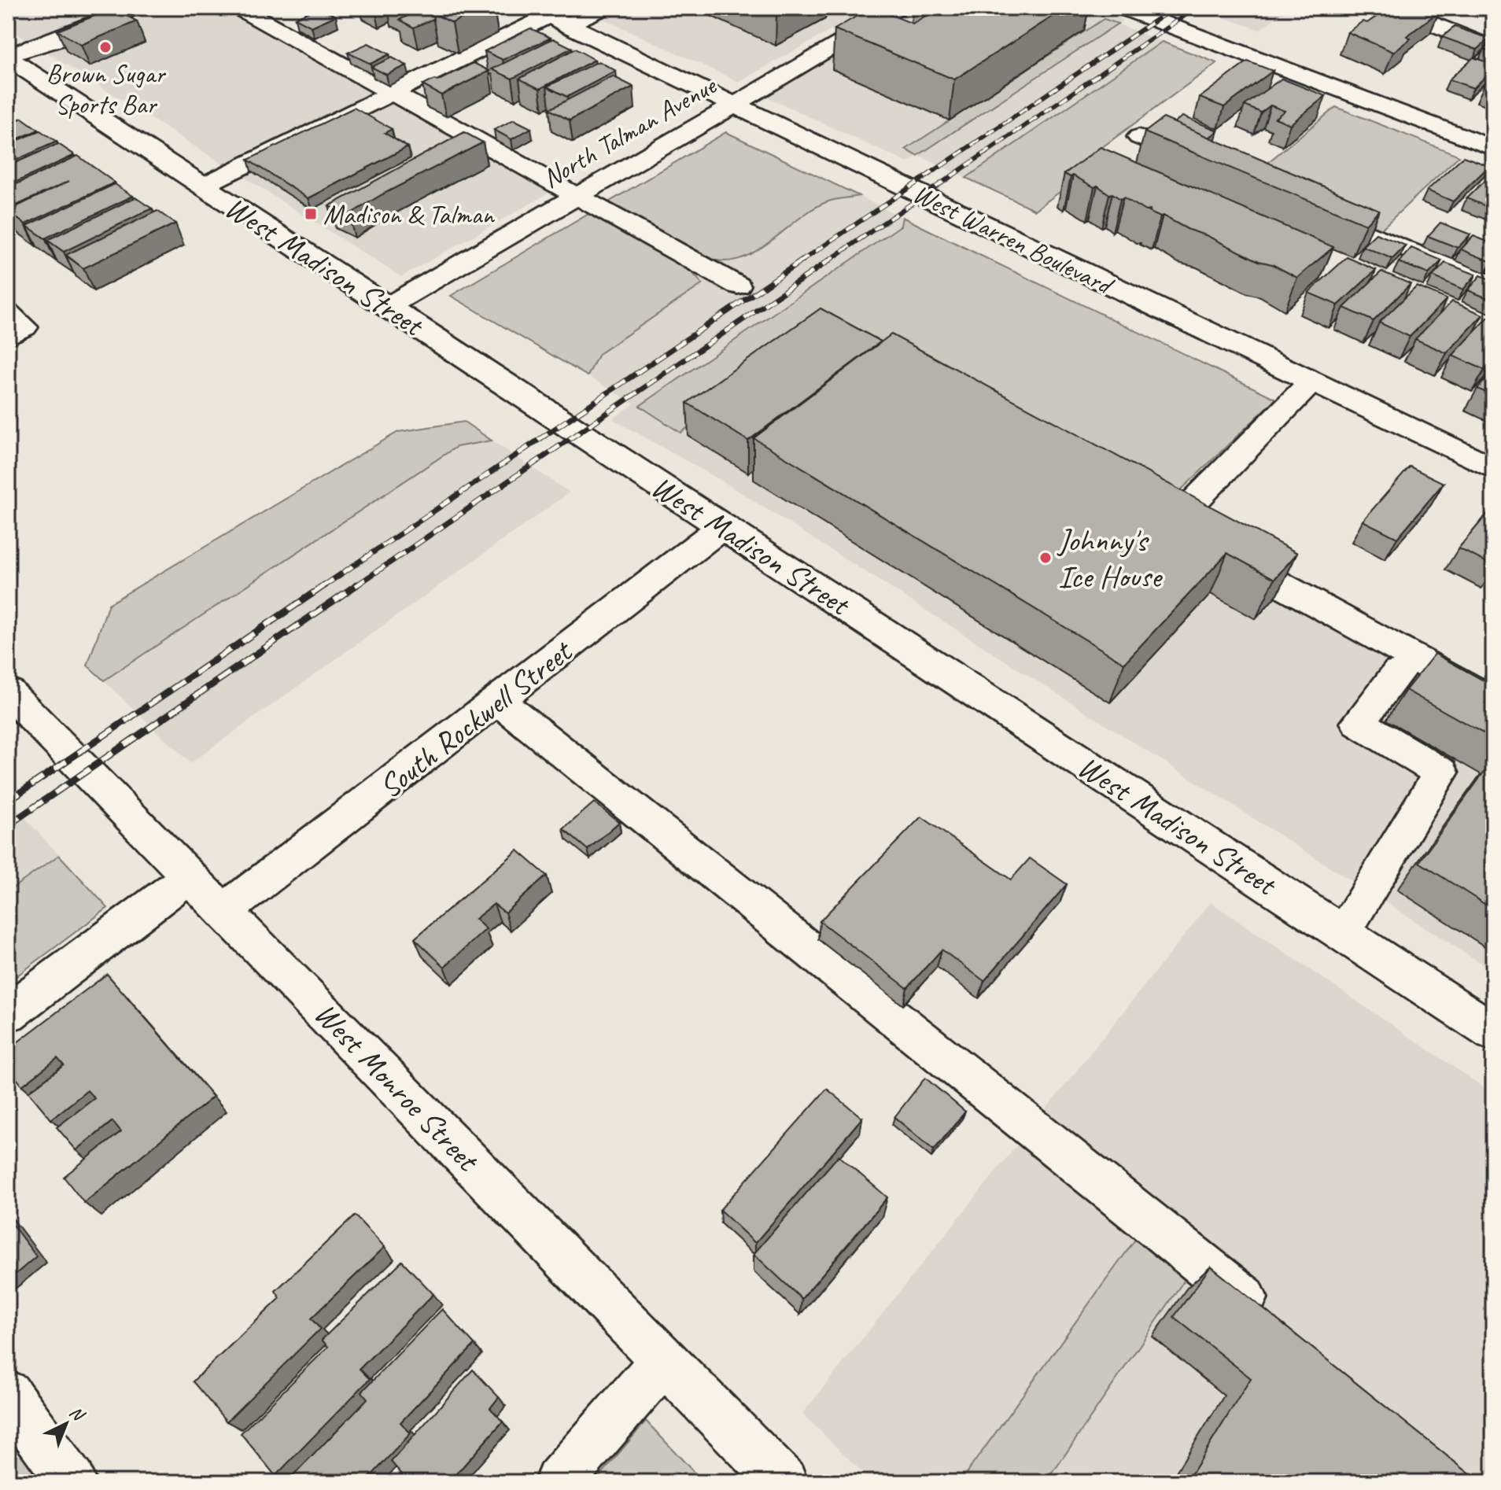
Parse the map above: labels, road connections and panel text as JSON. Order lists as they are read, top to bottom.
{
  "streets": {
    "street": [
      "North Talman Avenue",
      "West Warren Boulevard",
      "West Madison Street",
      "South Rockwell Street",
      "West Monroe Street"
    ]
  },
  "crossings": [
    ["North Talman Avenue", "West Warren Boulevard"],
    ["North Talman Avenue", "West Madison Street"],
    ["West Madison Street", "South Rockwell Street"],
    ["South Rockwell Street", "West Monroe Street"]
  ],
  "places": {
    "other": ["Brown Sugar Sports Bar", "Johnny's Ice House"],
    "transit": ["Madison & Talman"]
  },
  "north": "top right"
}
